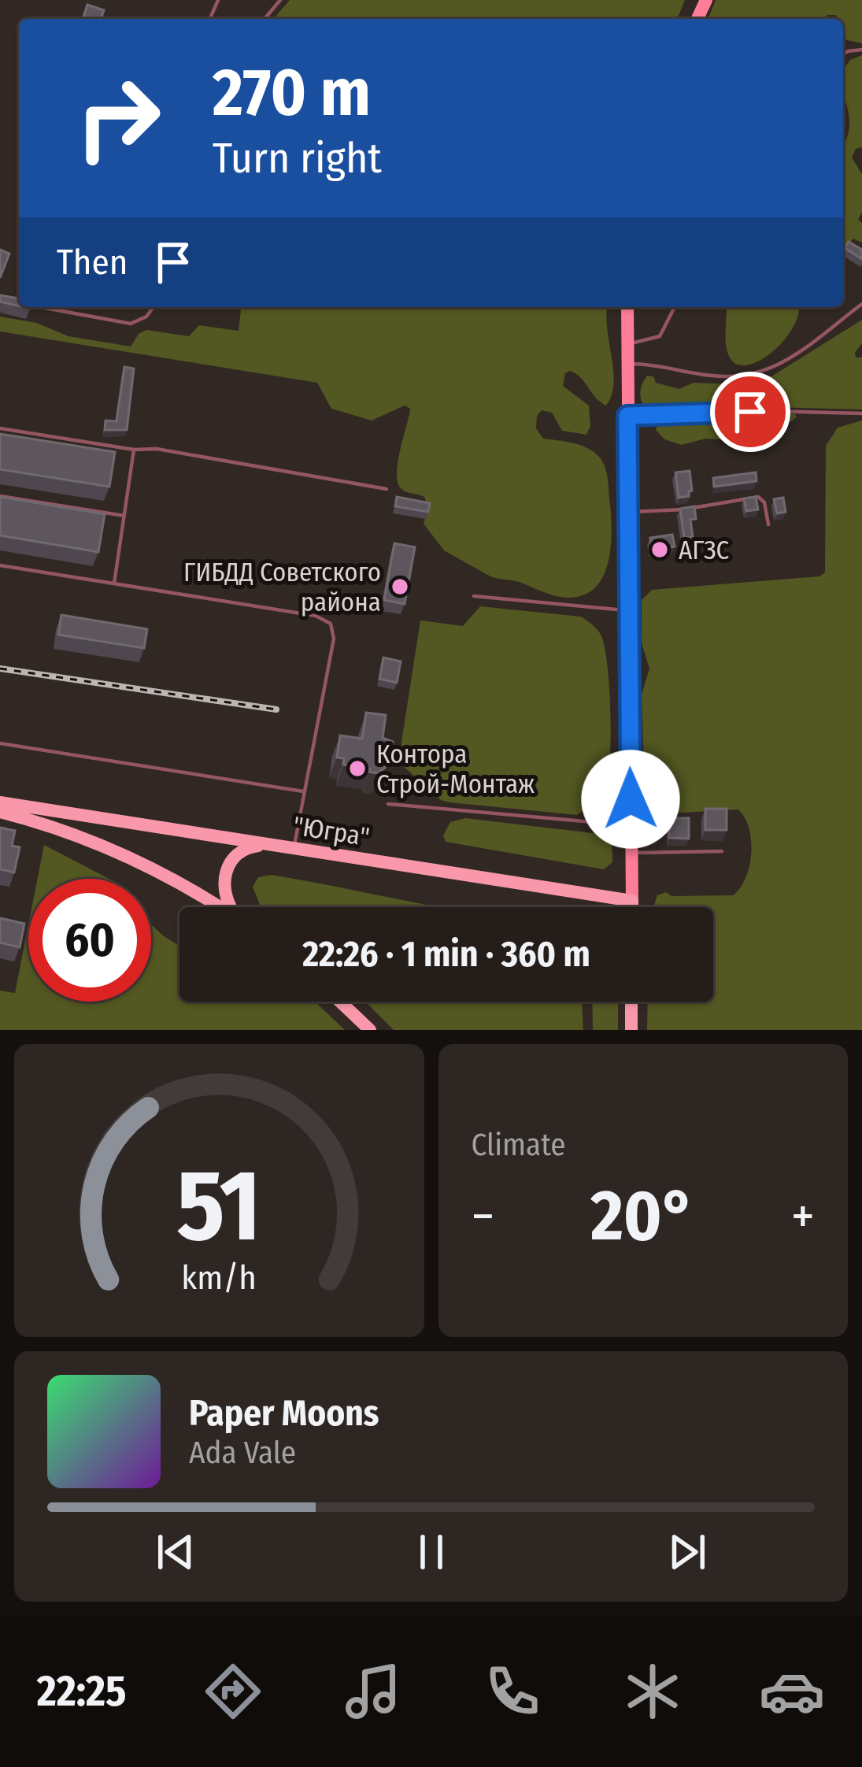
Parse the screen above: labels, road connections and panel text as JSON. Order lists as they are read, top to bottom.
{
  "streets": {
    "highway": ["\"Югра\""]
  },
  "places": ["АГЗС", "ГИБДД Советского района", "Контора Строй-Монтаж"],
  "page": {
    "turn": ["270 m", "Turn right"],
    "then": "Then",
    "limit": "60",
    "trip": "22:26 · 1 min · 360 m",
    "tile": "Climate",
    "heat": ["−", "20°", "+"],
    "song": ["Paper Moons", "Ada Vale"],
    "tabs": "22:25",
    "gauge": ["51", "km/h"]
  }
}
